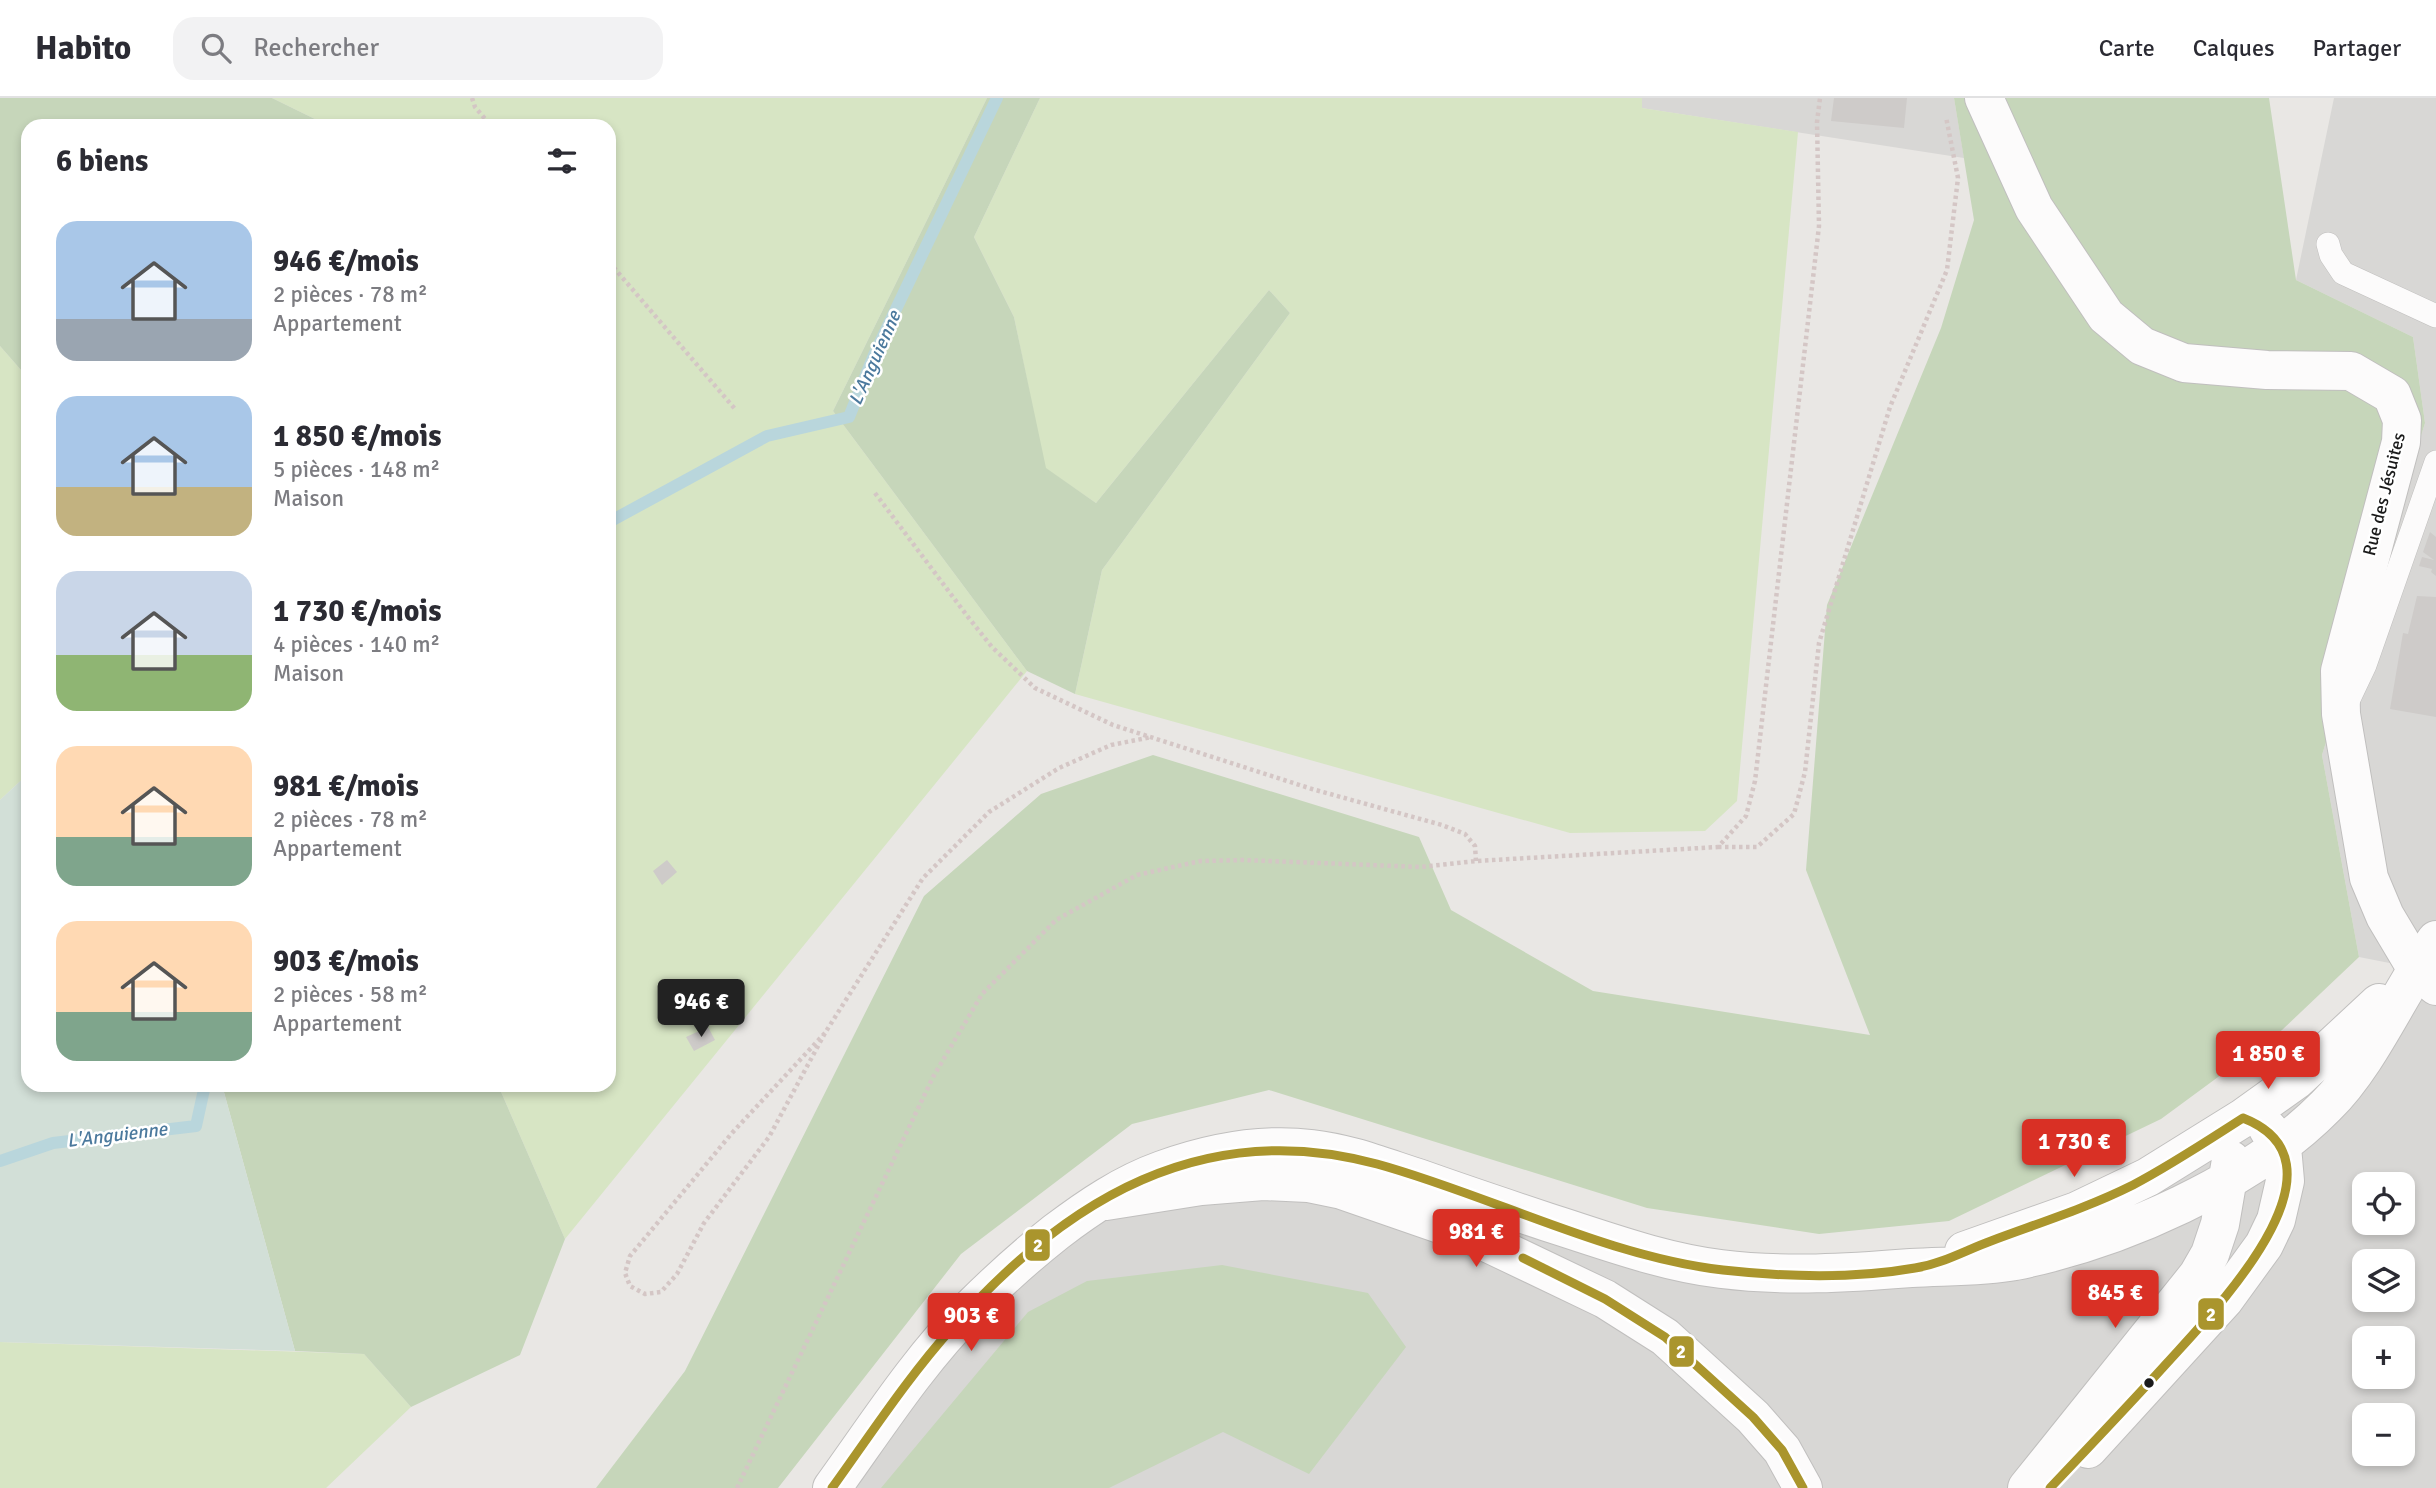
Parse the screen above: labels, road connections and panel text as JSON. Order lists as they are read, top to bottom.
{
  "streets": {
    "street": ["Rue des Jésuites"]
  },
  "water": ["L'Anguienne"],
  "lines": ["transit line 2"],
  "page": {
    "header": "Habito",
    "search": "Rechercher",
    "nav": ["Carte", "Calques", "Partager"],
    "heading": "6 biens",
    "list": [
      {
        "name": "946 €/mois",
        "note": "2 pièces · 78 m² · Appartement"
      },
      {
        "name": "1 850 €/mois",
        "note": "5 pièces · 148 m² · Maison"
      },
      {
        "name": "1 730 €/mois",
        "note": "4 pièces · 140 m² · Maison"
      },
      {
        "name": "981 €/mois",
        "note": "2 pièces · 78 m² · Appartement"
      },
      {
        "name": "903 €/mois",
        "note": "2 pièces · 58 m² · Appartement"
      }
    ],
    "price": [
      "946 €",
      "1 850 €",
      "1 730 €",
      "981 €",
      "845 €",
      "903 €"
    ],
    "map_buttons": ["+", "−"]
  }
}
